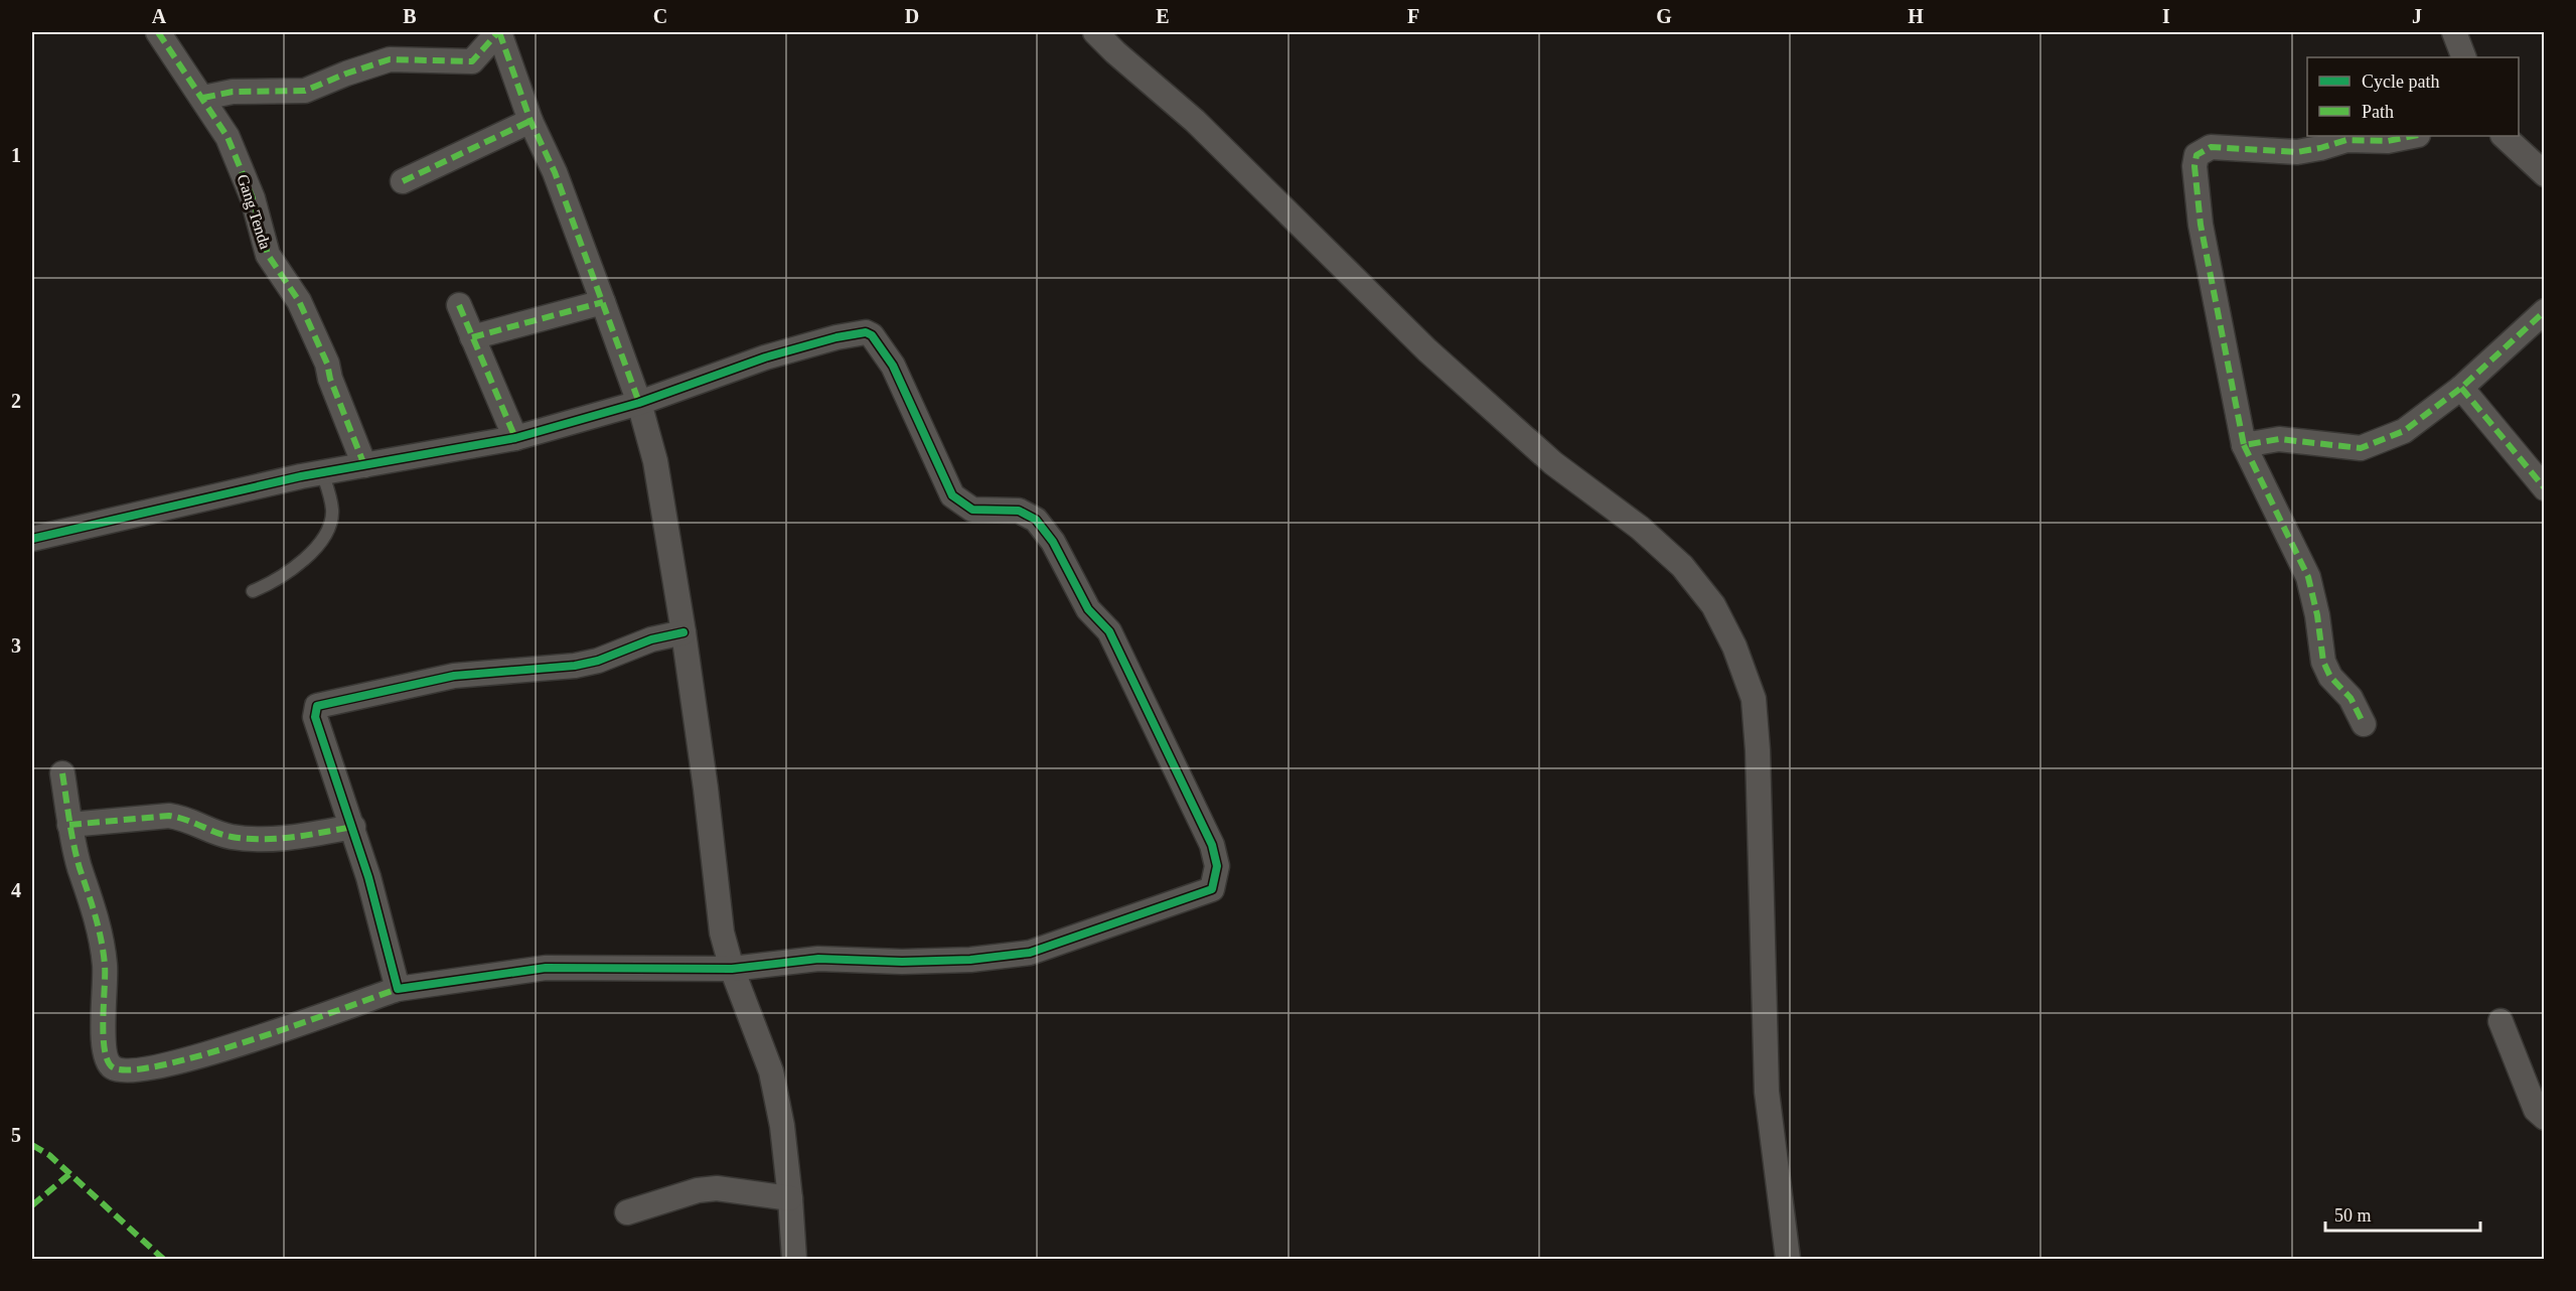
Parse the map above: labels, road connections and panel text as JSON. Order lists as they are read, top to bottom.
{
  "streets": {
    "street": ["Gang Tenda"]
  },
  "legend": ["Cycle path", "Path"],
  "scale_bar": "50 m",
  "grid": {
    "columns": [
      "A",
      "B",
      "C",
      "D",
      "E",
      "F",
      "G",
      "H",
      "I",
      "J"
    ],
    "rows": [
      "1",
      "2",
      "3",
      "4",
      "5"
    ]
  }
}
